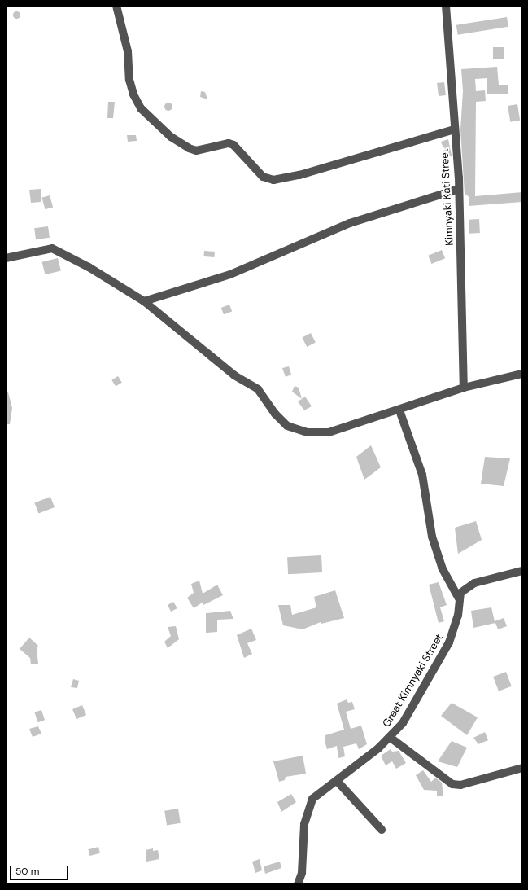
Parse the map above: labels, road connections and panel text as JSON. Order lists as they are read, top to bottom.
{
  "streets": {
    "street": ["Kimnyaki Kati Street", "Great Kimnyaki Street"]
  },
  "scale_bar": "50 m"
}
